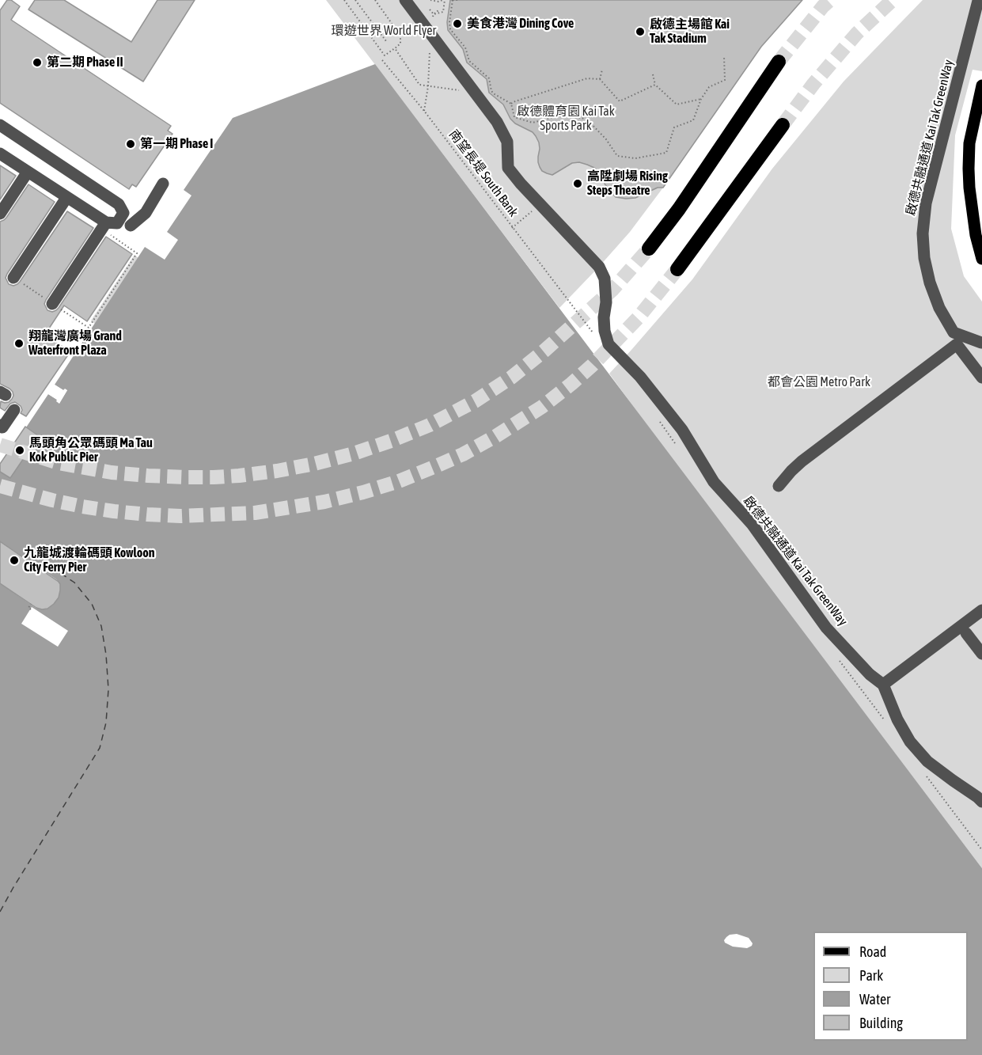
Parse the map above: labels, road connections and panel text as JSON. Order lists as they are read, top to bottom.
{
  "streets": {
    "street": ["啟德共融通道 Kai Tak GreenWay"],
    "path": ["南望長堤 South Bank"]
  },
  "parks": ["環遊世界 World Flyer", "啟德體育園 Kai Tak Sports Park", "都會公園 Metro Park"],
  "places": [
    "美食港灣 Dining Cove",
    "啟德主場館 Kai Tak Stadium",
    "第二期 Phase II",
    "第一期 Phase I",
    "高陞劇場 Rising Steps Theatre",
    "翔龍灣廣場 Grand Waterfront Plaza",
    "馬頭角公眾碼頭 Ma Tau Kok Public Pier",
    "九龍城渡輪碼頭 Kowloon City Ferry Pier"
  ],
  "legend": [
    "Road",
    "Park",
    "Water",
    "Building"
  ]
}
